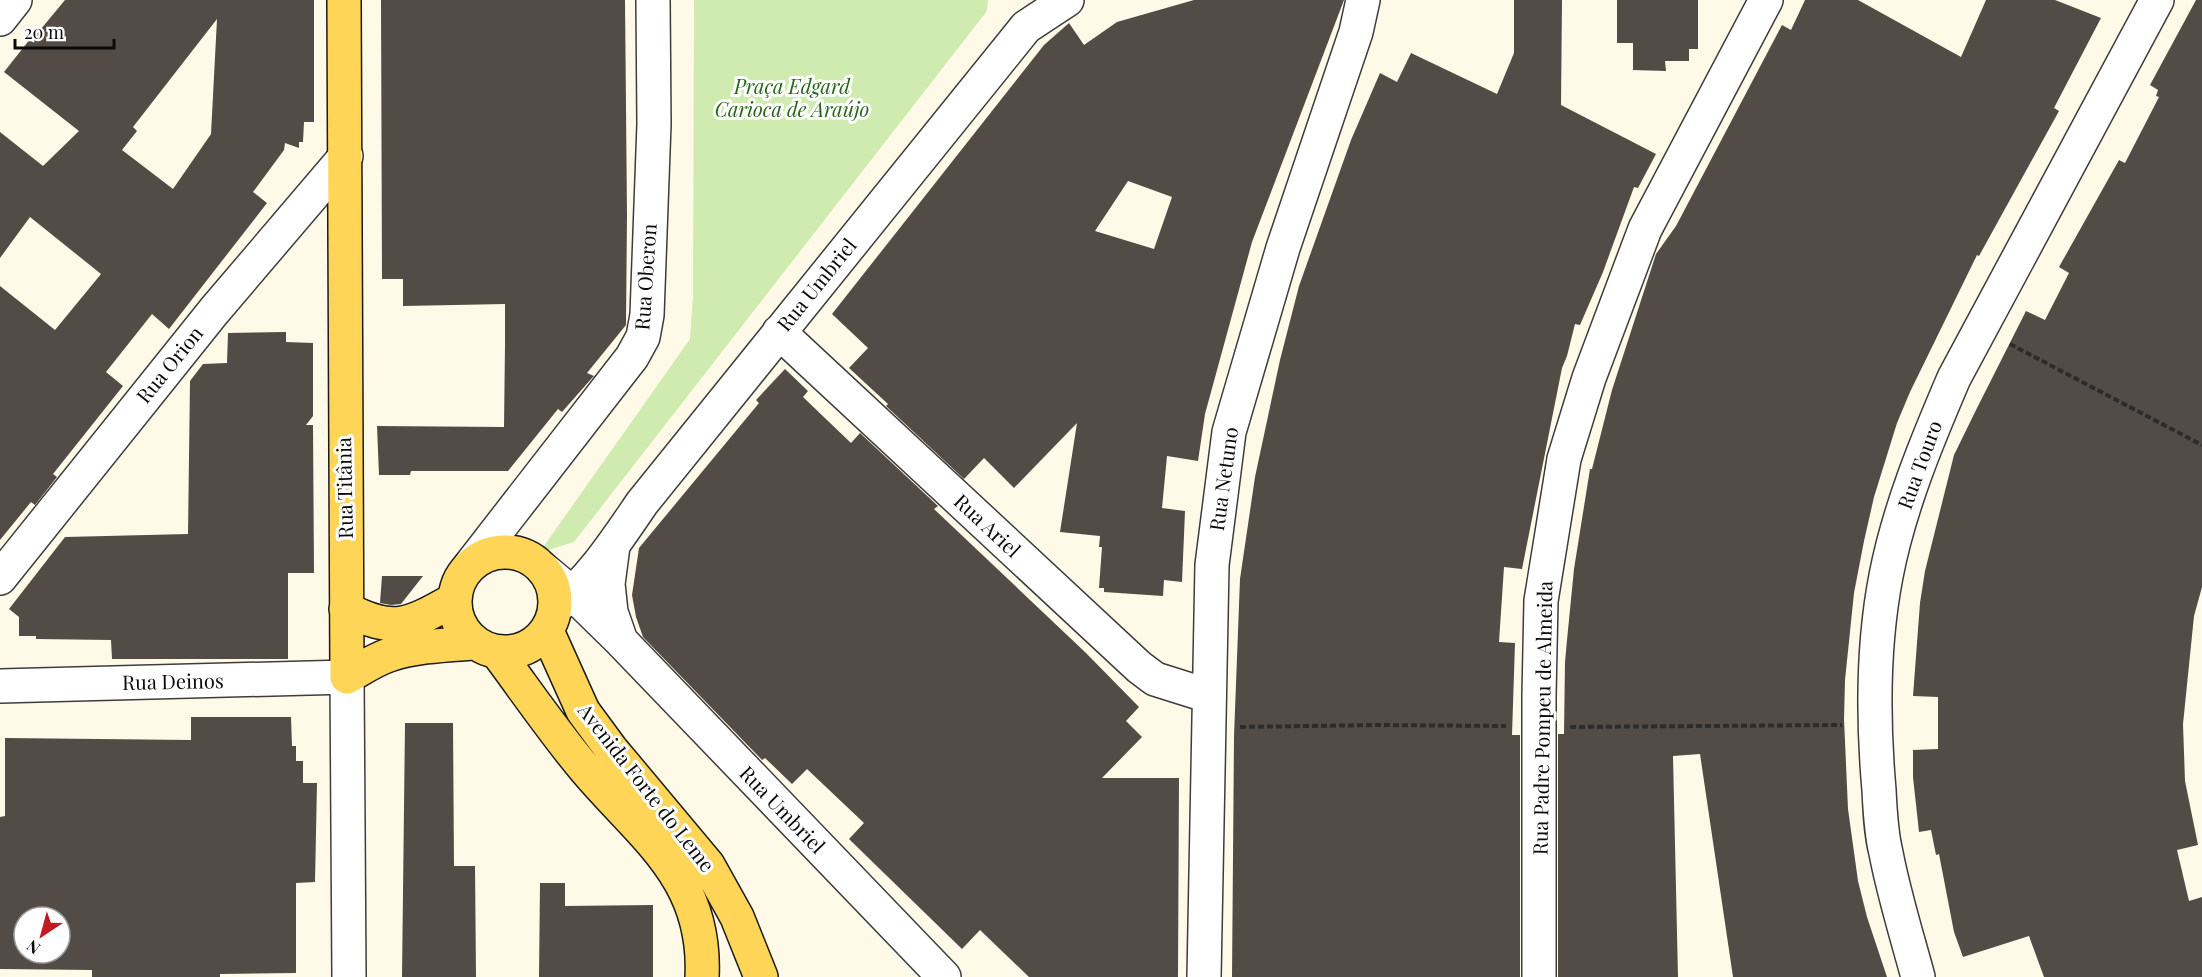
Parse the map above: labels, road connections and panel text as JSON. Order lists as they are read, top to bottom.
{
  "streets": {
    "main road": ["Rua Titânia", "Avenida Forte do Leme"],
    "street": [
      "Rua Oberon",
      "Rua Umbriel",
      "Rua Orion",
      "Rua Touro",
      "Rua Netuno",
      "Rua Ariel",
      "Rua Deinos",
      "Rua Padre Pompeu de Almeida"
    ]
  },
  "crossings": [
    ["Rua Oberon", "Rua Umbriel"],
    ["Rua Oberon", "Avenida Forte do Leme"],
    ["Rua Umbriel", "Rua Ariel"],
    ["Rua Umbriel", "Avenida Forte do Leme"],
    ["Rua Orion", "Rua Titânia"],
    ["Rua Netuno", "Rua Ariel"],
    ["Rua Titânia", "Rua Deinos"]
  ],
  "parks": ["Praça Edgard Carioca de Araújo"],
  "scale_bar": "20 m",
  "north": "bottom left"
}
